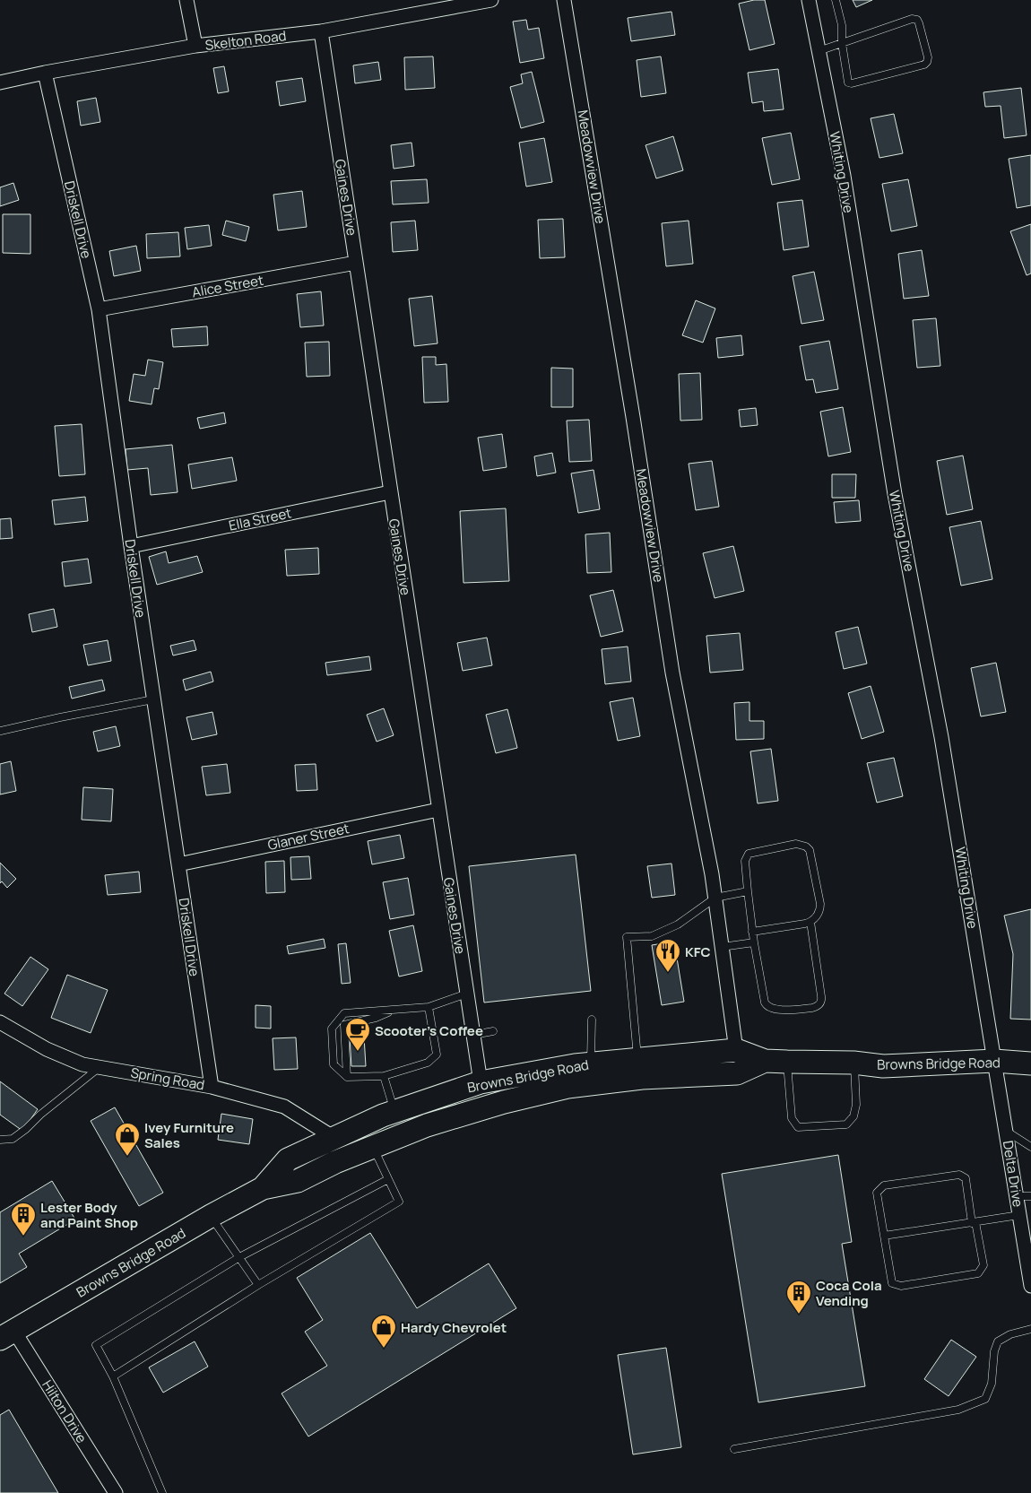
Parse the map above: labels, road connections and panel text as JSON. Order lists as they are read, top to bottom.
{
  "streets": {
    "main road": ["Browns Bridge Road"],
    "street": [
      "Skelton Road",
      "Meadowview Drive",
      "Whiting Drive",
      "Gaines Drive",
      "Driskell Drive",
      "Alice Street",
      "Ella Street",
      "Glaner Street",
      "Spring Road",
      "Delta Drive",
      "Hilton Drive"
    ]
  },
  "crossings": [
    ["Skelton Road", "Gaines Drive"],
    ["Skelton Road", "Driskell Drive"],
    ["Meadowview Drive", "Browns Bridge Road"],
    ["Whiting Drive", "Browns Bridge Road"],
    ["Whiting Drive", "Delta Drive"],
    ["Gaines Drive", "Alice Street"],
    ["Gaines Drive", "Ella Street"],
    ["Gaines Drive", "Glaner Street"],
    ["Gaines Drive", "Browns Bridge Road"],
    ["Driskell Drive", "Alice Street"],
    ["Driskell Drive", "Ella Street"],
    ["Driskell Drive", "Glaner Street"],
    ["Driskell Drive", "Spring Road"],
    ["Browns Bridge Road", "Spring Road"],
    ["Browns Bridge Road", "Delta Drive"],
    ["Browns Bridge Road", "Hilton Drive"]
  ],
  "places": {
    "restaurant": ["KFC"],
    "cafe": ["Scooter's Coffee"],
    "shop": ["Ivey Furniture Sales", "Hardy Chevrolet"],
    "building": ["Lester Body and Paint Shop", "Coca Cola Vending"]
  }
}
